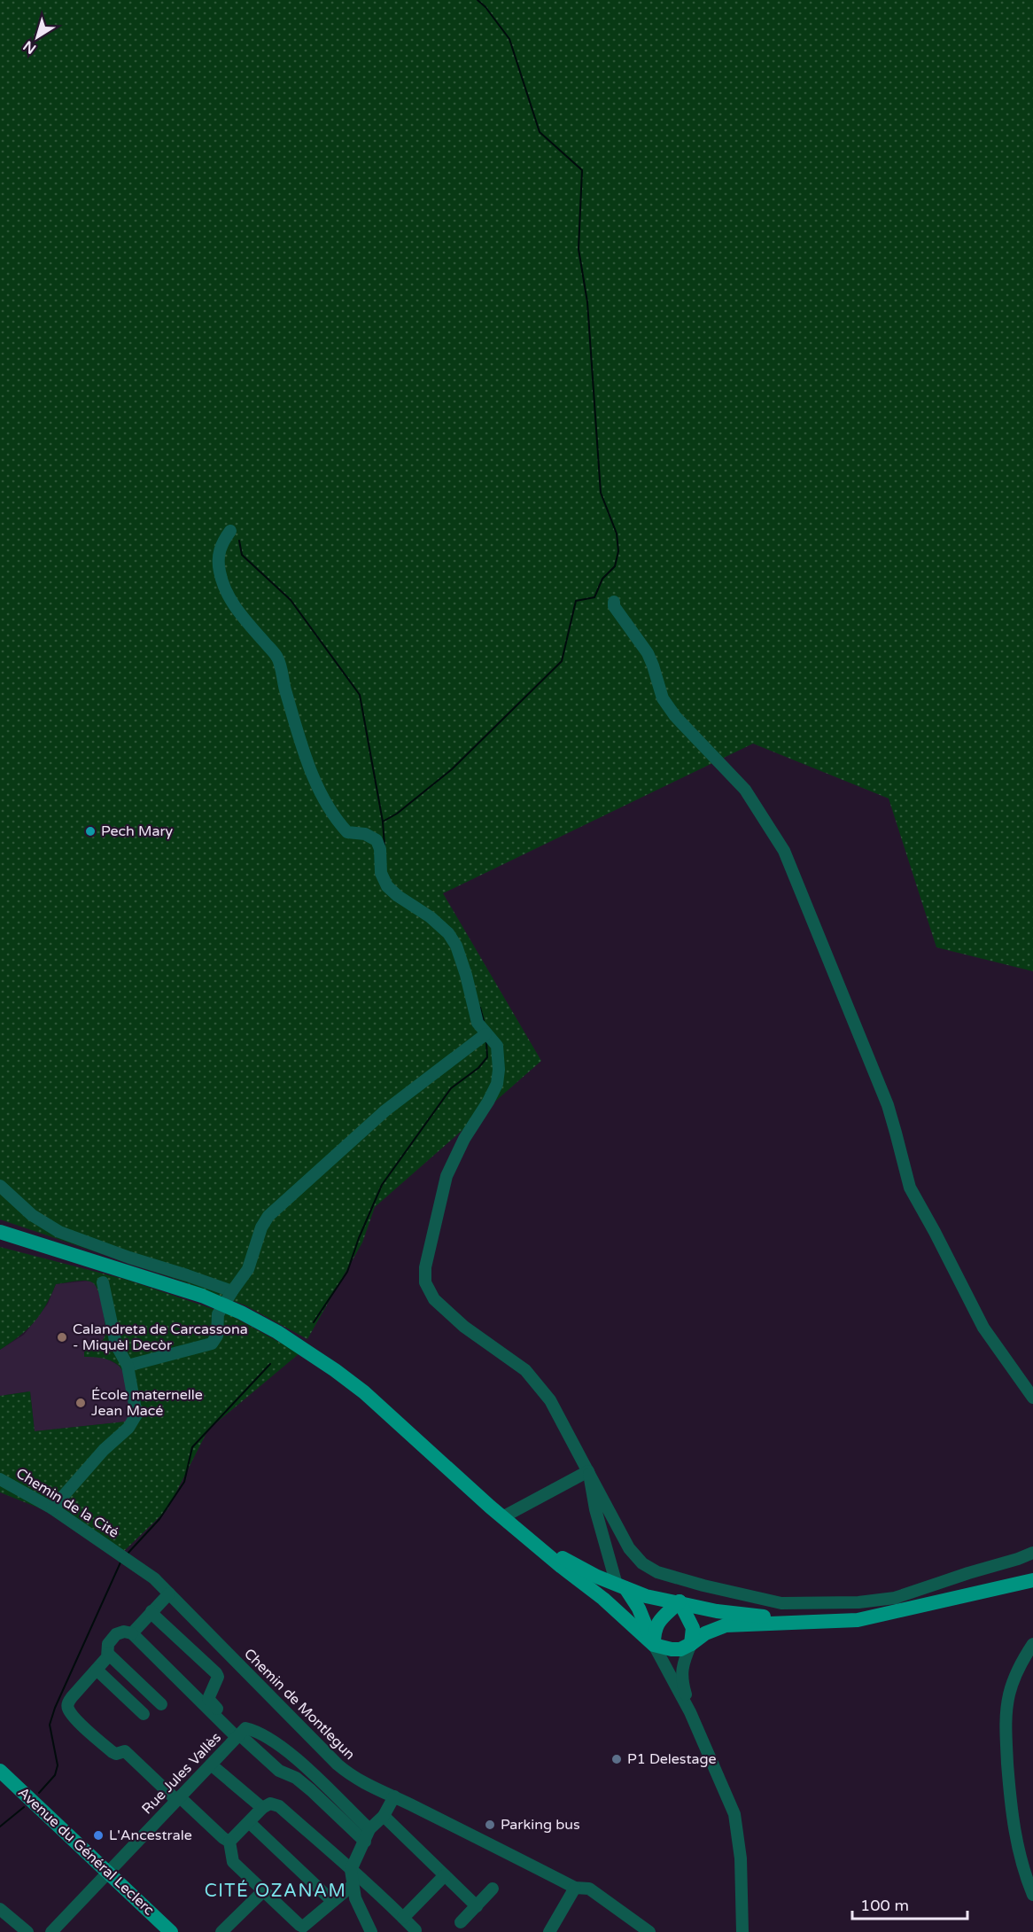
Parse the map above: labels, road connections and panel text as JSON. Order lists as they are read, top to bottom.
{
  "streets": {
    "main road": ["Avenue du Général Leclerc"],
    "street": ["Chemin de la Cité", "Chemin de Montlegun", "Rue Jules Vallès"]
  },
  "crossings": [
    ["Chemin de la Cité", "Chemin de Montlegun"],
    ["Rue Jules Vallès", "Avenue du Général Leclerc"]
  ],
  "districts": ["CITÉ OZANAM"],
  "places": [
    "Pech Mary",
    "Calandreta de Carcassona - Miquèl Decòr",
    "École maternelle Jean Macé",
    "P1 Delestage",
    "Parking bus",
    "L'Ancestrale"
  ],
  "scale_bar": "100 m",
  "north": "bottom left"
}
